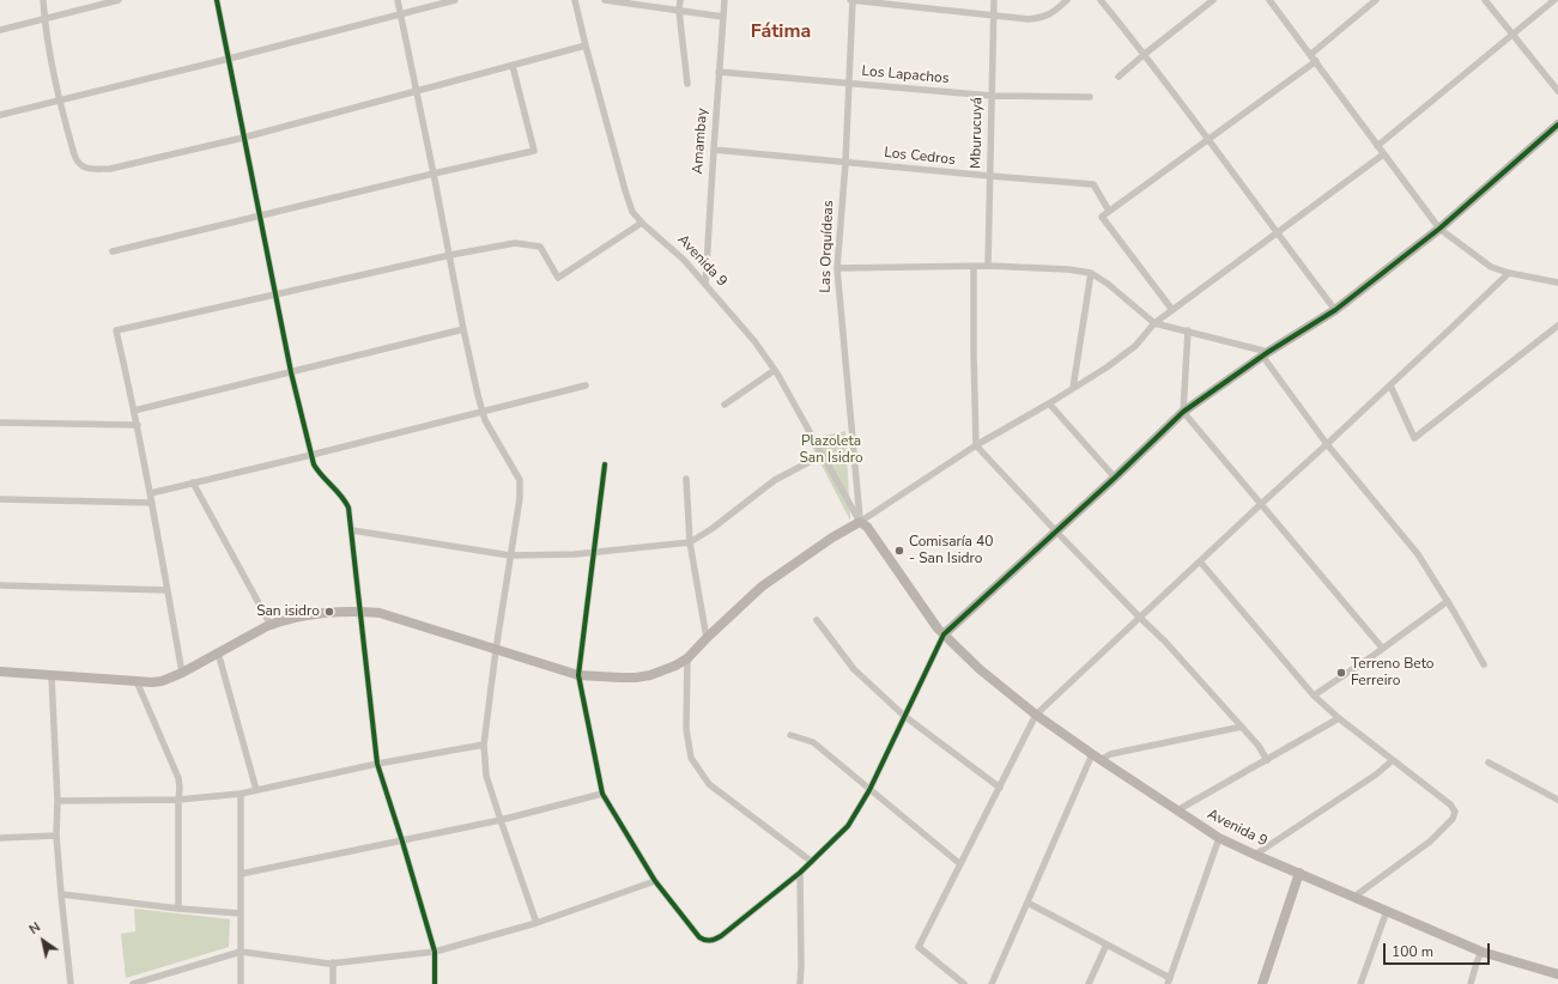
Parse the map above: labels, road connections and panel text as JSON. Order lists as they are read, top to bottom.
{
  "streets": {
    "main road": ["Avenida 9"],
    "street": [
      "Los Lapachos",
      "Mburucuyá",
      "Amambay",
      "Los Cedros",
      "Las Orquídeas"
    ]
  },
  "crossings": [
    ["Los Lapachos", "Mburucuyá"],
    ["Los Lapachos", "Amambay"],
    ["Los Lapachos", "Las Orquídeas"],
    ["Mburucuyá", "Los Cedros"],
    ["Amambay", "Los Cedros"],
    ["Amambay", "Avenida 9"],
    ["Los Cedros", "Las Orquídeas"],
    ["Las Orquídeas", "Avenida 9"]
  ],
  "districts": ["Fátima"],
  "parks": ["Plazoleta San Isidro"],
  "places": ["Comisaría 40 - San Isidro", "San isidro", "Terreno Beto Ferreiro"],
  "scale_bar": "100 m",
  "north": "top left"
}
